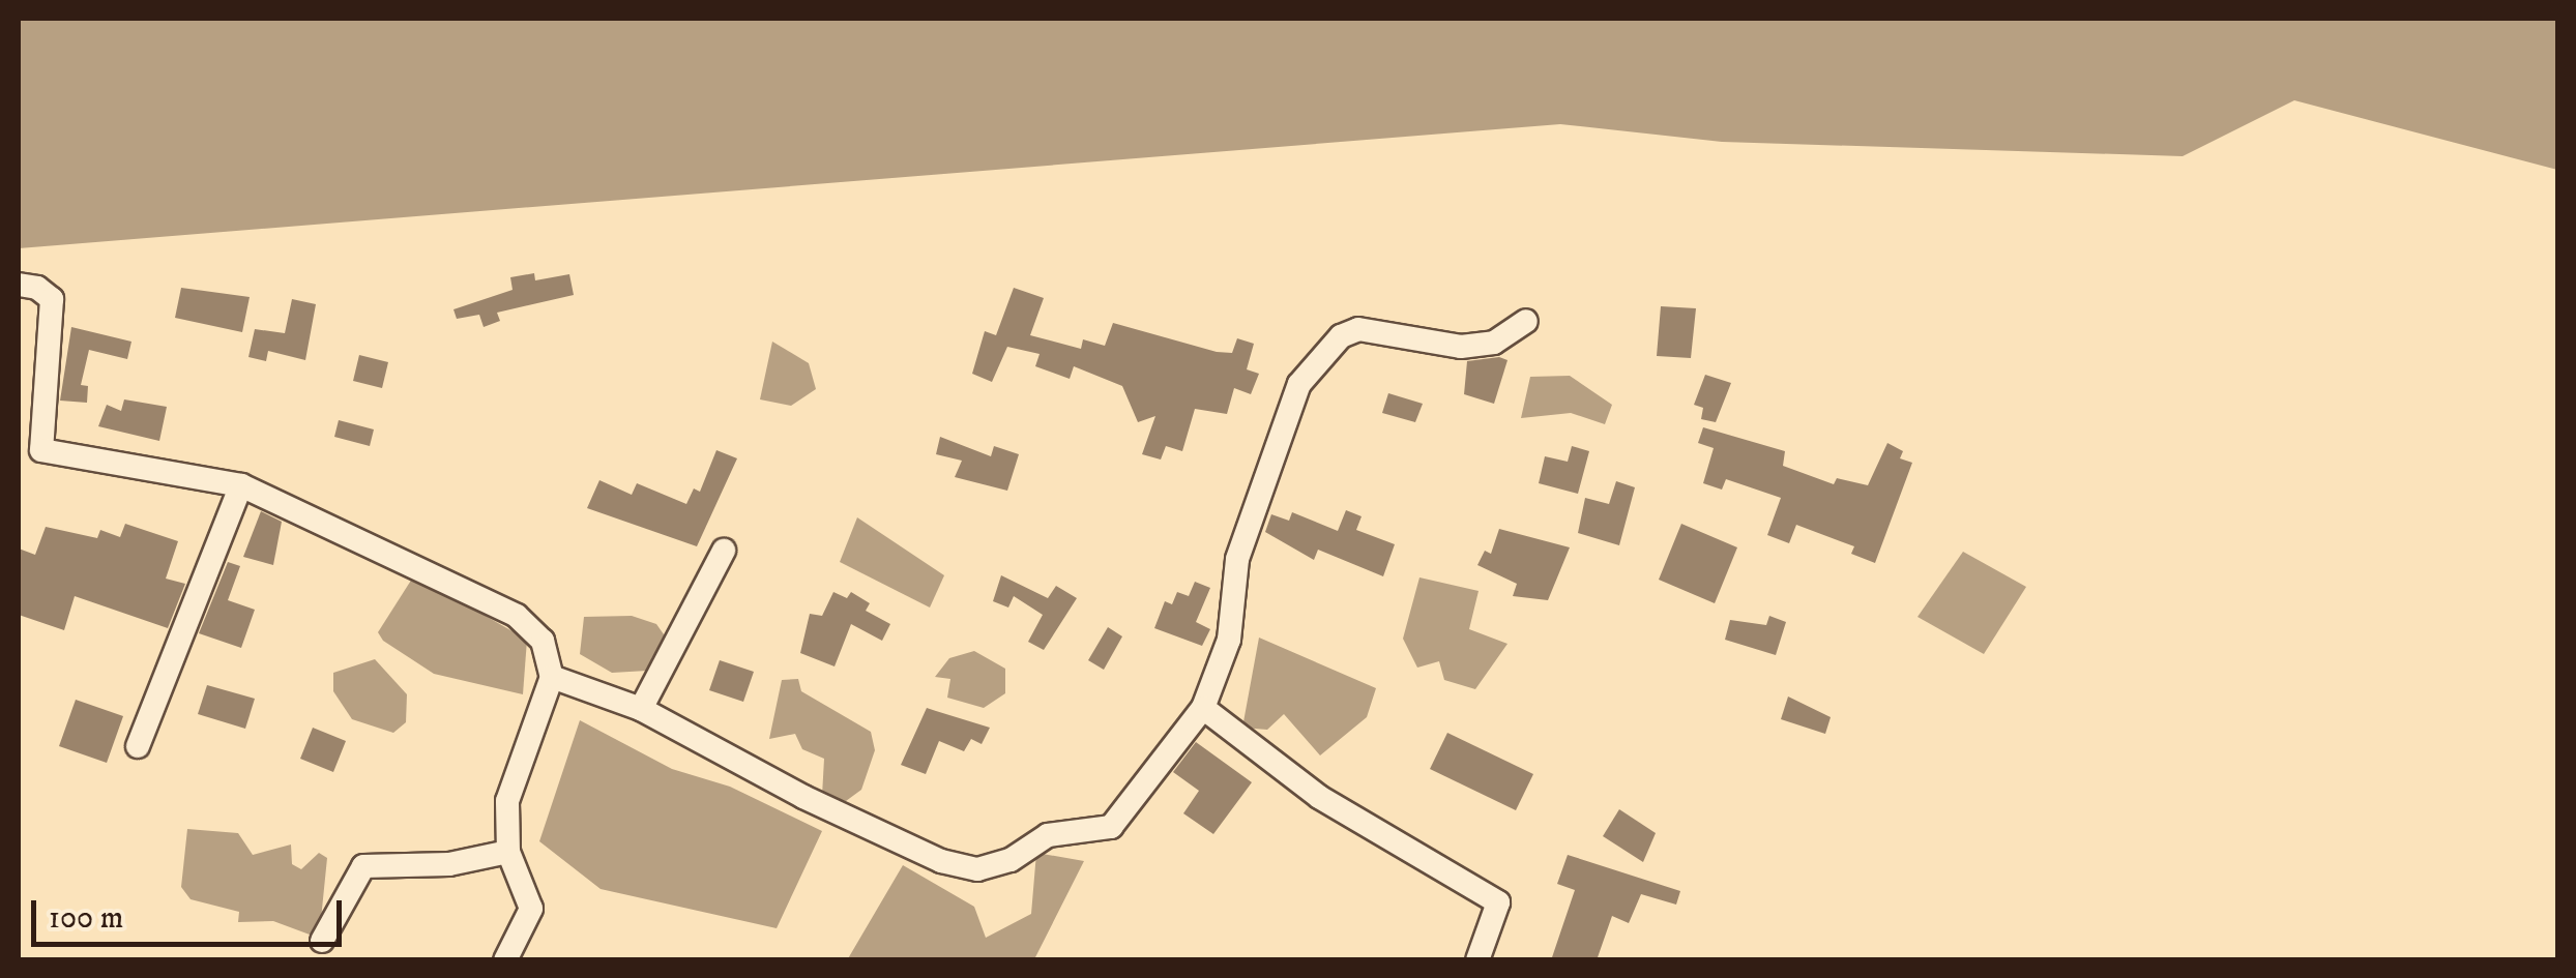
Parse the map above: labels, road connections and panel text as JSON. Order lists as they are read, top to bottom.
{
  "scale_bar": "100 m"
}
